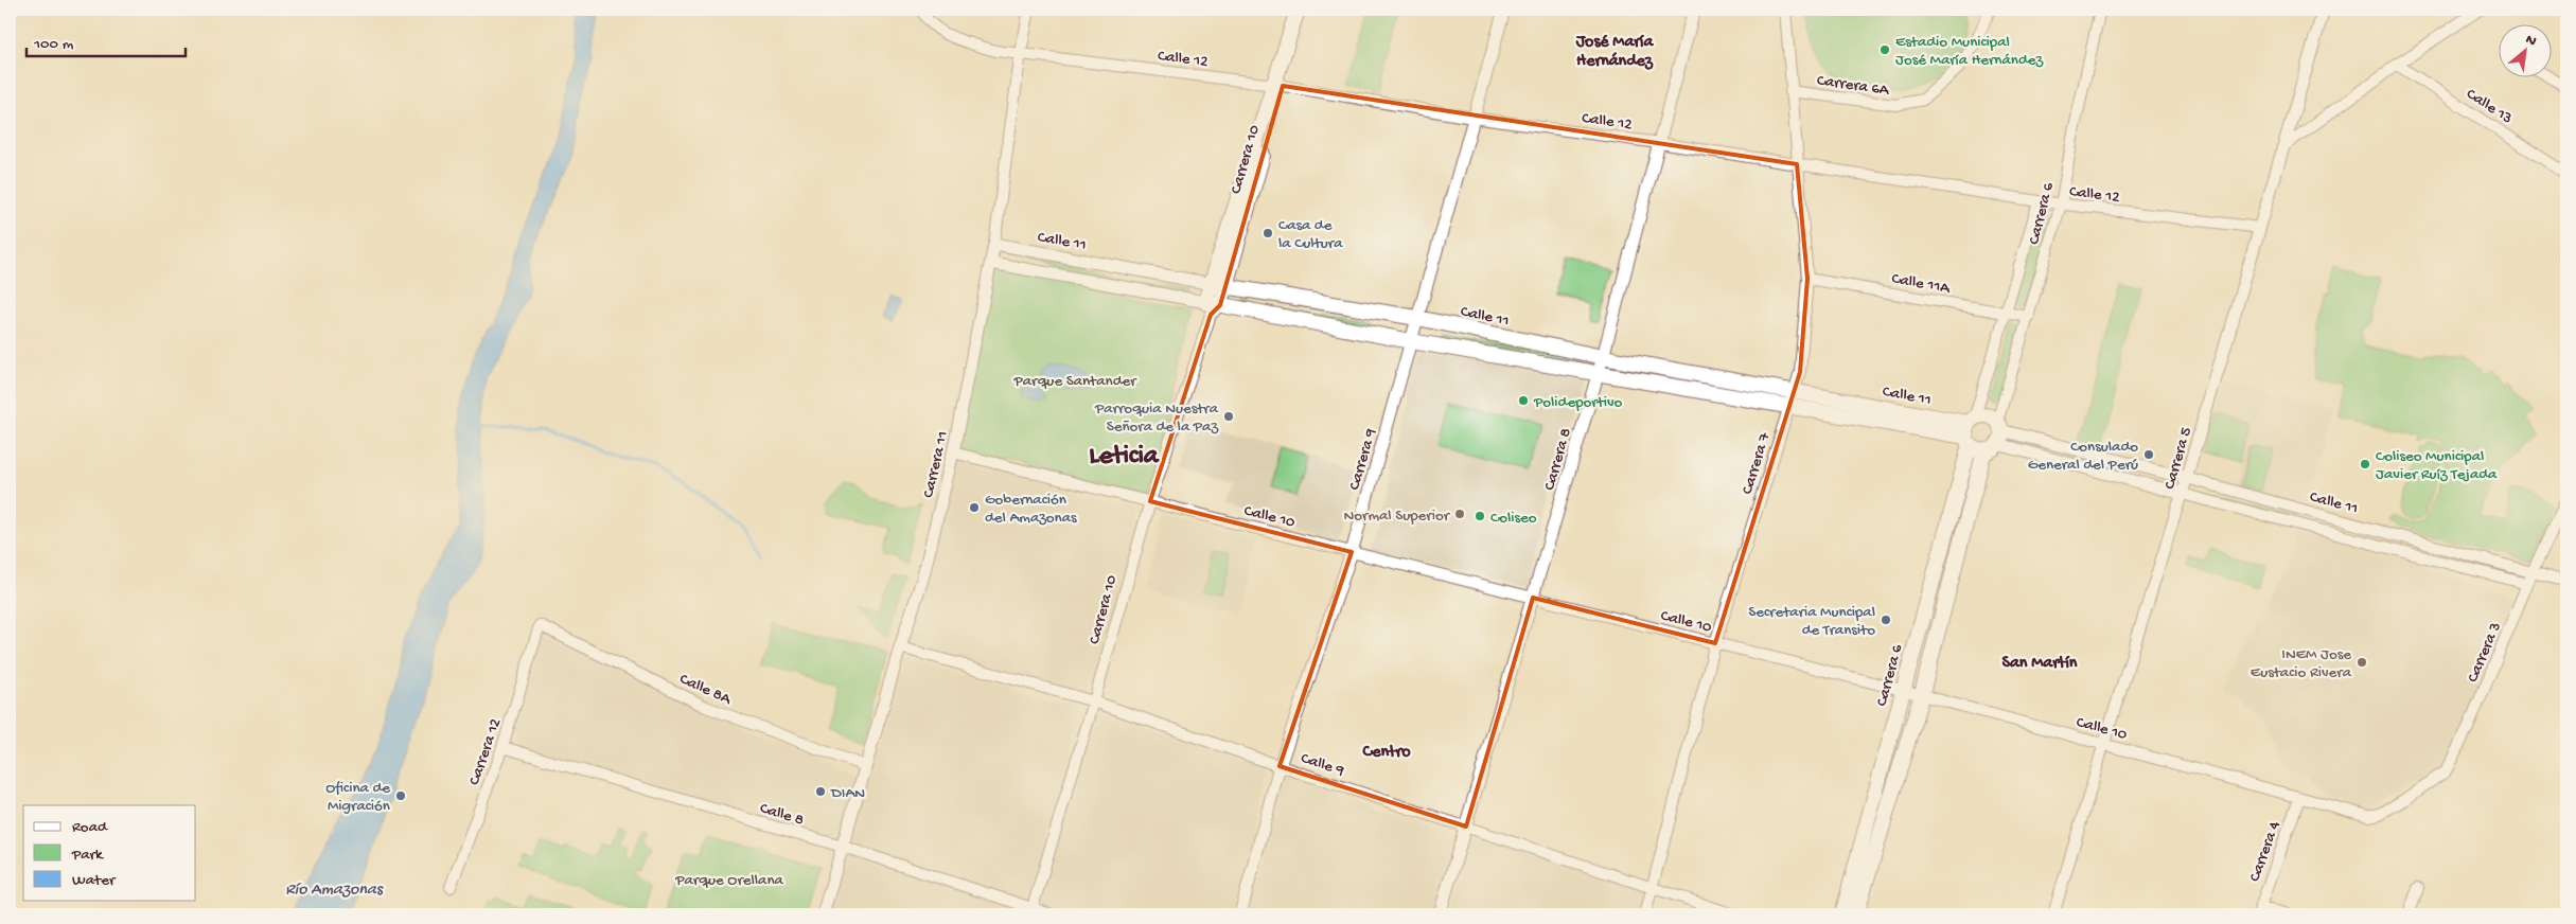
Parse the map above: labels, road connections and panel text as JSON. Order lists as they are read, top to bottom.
{
  "streets": {
    "main road": ["Carrera 10", "Carrera 6", "Calle 11"],
    "street": [
      "Calle 12",
      "Carrera 6A",
      "Calle 13",
      "Calle 11A",
      "Carrera 5",
      "Carrera 9",
      "Carrera 8",
      "Carrera 7",
      "Carrera 11",
      "Calle 10",
      "Carrera 3",
      "Calle 8A",
      "Carrera 12",
      "Calle 9",
      "Calle 8",
      "Carrera 4"
    ]
  },
  "crossings": [
    ["Calle 12", "Carrera 10"],
    ["Calle 12", "Carrera 6"],
    ["Calle 12", "Carrera 5"],
    ["Calle 12", "Carrera 9"],
    ["Calle 12", "Carrera 8"],
    ["Calle 12", "Carrera 7"],
    ["Calle 12", "Carrera 11"],
    ["Carrera 6A", "Carrera 7"],
    ["Carrera 10", "Calle 11"],
    ["Carrera 10", "Calle 10"],
    ["Carrera 10", "Calle 9"],
    ["Carrera 10", "Calle 8"],
    ["Carrera 6", "Calle 11"],
    ["Carrera 6", "Calle 11A"],
    ["Carrera 6", "Calle 10"],
    ["Calle 11", "Carrera 5"],
    ["Calle 11", "Carrera 9"],
    ["Calle 11", "Carrera 8"],
    ["Calle 11", "Carrera 7"],
    ["Calle 11", "Carrera 11"],
    ["Calle 11", "Carrera 3"],
    ["Calle 11A", "Carrera 7"],
    ["Carrera 5", "Calle 10"],
    ["Carrera 9", "Calle 10"],
    ["Carrera 9", "Calle 9"],
    ["Carrera 8", "Calle 10"],
    ["Carrera 8", "Calle 9"],
    ["Carrera 7", "Calle 10"],
    ["Carrera 7", "Calle 9"],
    ["Carrera 11", "Calle 10"],
    ["Carrera 11", "Calle 8A"],
    ["Carrera 11", "Calle 9"],
    ["Carrera 11", "Calle 8"],
    ["Calle 10", "Carrera 3"],
    ["Calle 10", "Carrera 4"],
    ["Calle 8A", "Carrera 12"],
    ["Carrera 12", "Calle 8"]
  ],
  "districts": [
    "José María Hernández",
    "Leticia",
    "San Martín",
    "Centro"
  ],
  "water": ["Río Amazonas"],
  "parks": ["Parque Santander", "Parque Orellana"],
  "places": [
    "Estadio Municipal José María Hernández",
    "Casa de la Cultura",
    "Polideportivo",
    "Parroquia Nuestra Señora de la Paz",
    "Consulado General del Perú",
    "Coliseo Municipal Javier Ruíz Tejada",
    "Gobernación del Amazonas",
    "Normal Superior",
    "Coliseo",
    "Secretaria Muncipal de Transito",
    "INEM Jose Eustacio Rivera",
    "DIAN",
    "Oficina de Migración"
  ],
  "legend": ["Road", "Park", "Water"],
  "scale_bar": "100 m",
  "north": "top right"
}
